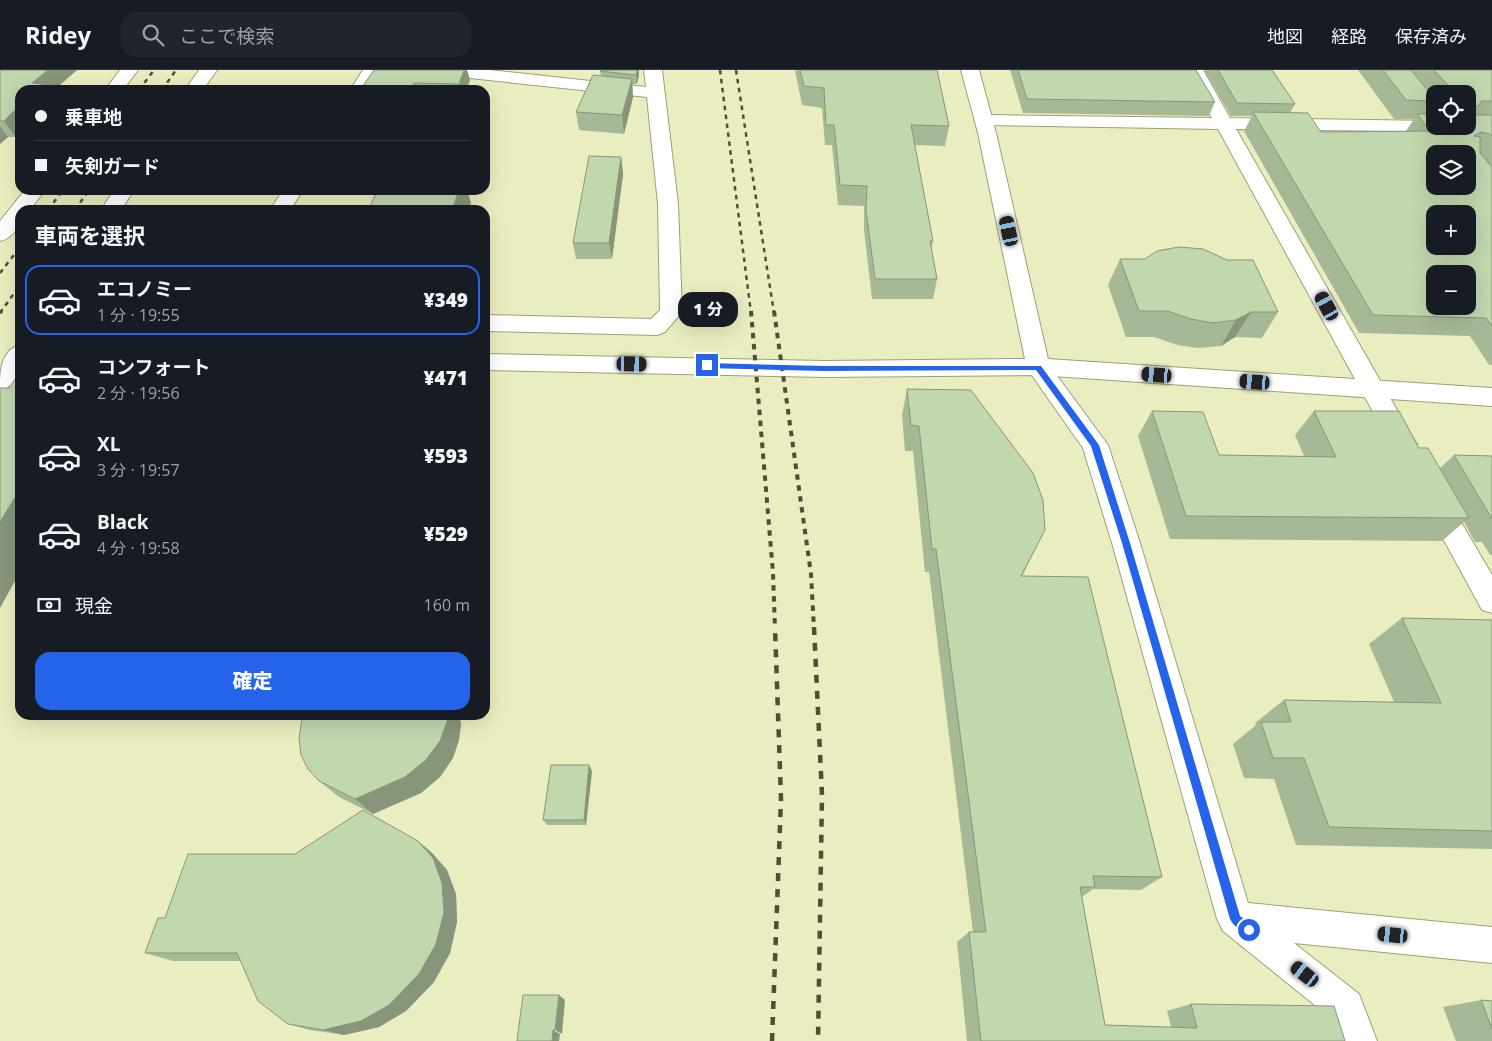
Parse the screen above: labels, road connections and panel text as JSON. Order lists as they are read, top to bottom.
{
  "page": {
    "header": "Ridey",
    "search": "ここで検索",
    "nav": ["地図", "経路", "保存済み"],
    "map_buttons": ["+", "−"],
    "banner": ["乗車地", "矢剣ガード"],
    "heading": "車両を選択",
    "list": [
      {
        "name": "エコノミー",
        "note": "1 分 · 19:55",
        "value": "¥349"
      },
      {
        "name": "コンフォート",
        "note": "2 分 · 19:56",
        "value": "¥471"
      },
      {
        "name": "XL",
        "note": "3 分 · 19:57",
        "value": "¥593"
      },
      {
        "name": "Black",
        "note": "4 分 · 19:58",
        "value": "¥529"
      }
    ],
    "bubble": "1 分",
    "pay": ["現金", "160 m"],
    "buttons": "確定"
  }
}
